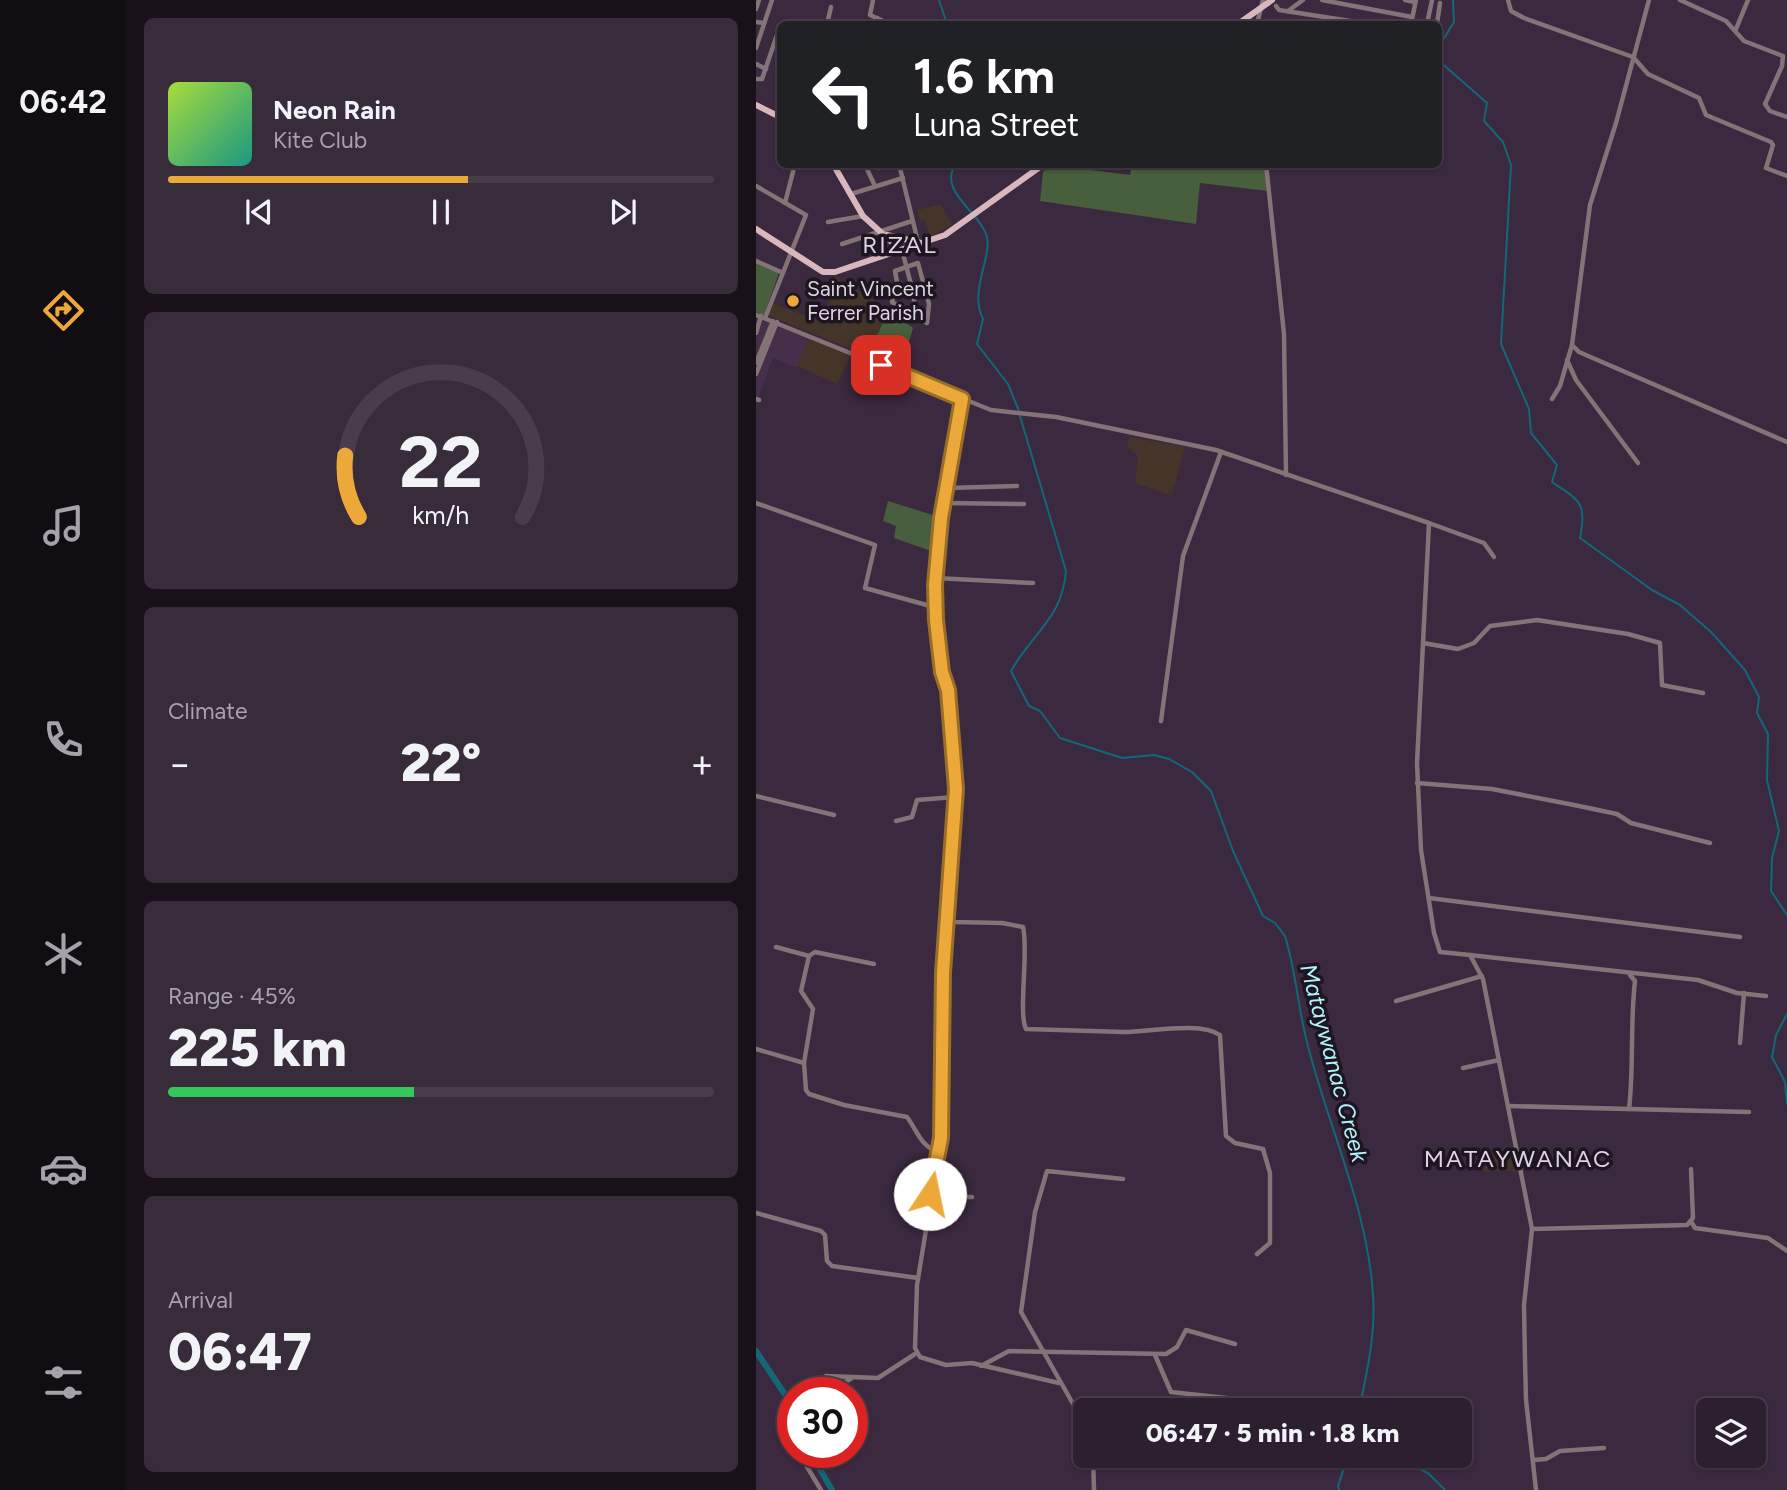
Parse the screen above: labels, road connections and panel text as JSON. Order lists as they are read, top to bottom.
{
  "districts": ["RIZAL", "MATAYWANAC"],
  "water": ["Mataywanac Creek"],
  "places": ["Saint Vincent Ferrer Parish"],
  "page": {
    "tabs": "06:42",
    "turn": ["1.6 km", "Luna Street"],
    "song": ["Neon Rain", "Kite Club"],
    "tile": [
      "Climate",
      ["Range · 45%", "225 km"],
      ["Arrival", "06:47"]
    ],
    "heat": ["−", "22°", "+"],
    "limit": "30",
    "trip": "06:47 · 5 min · 1.8 km",
    "gauge": ["22", "km/h"]
  }
}
